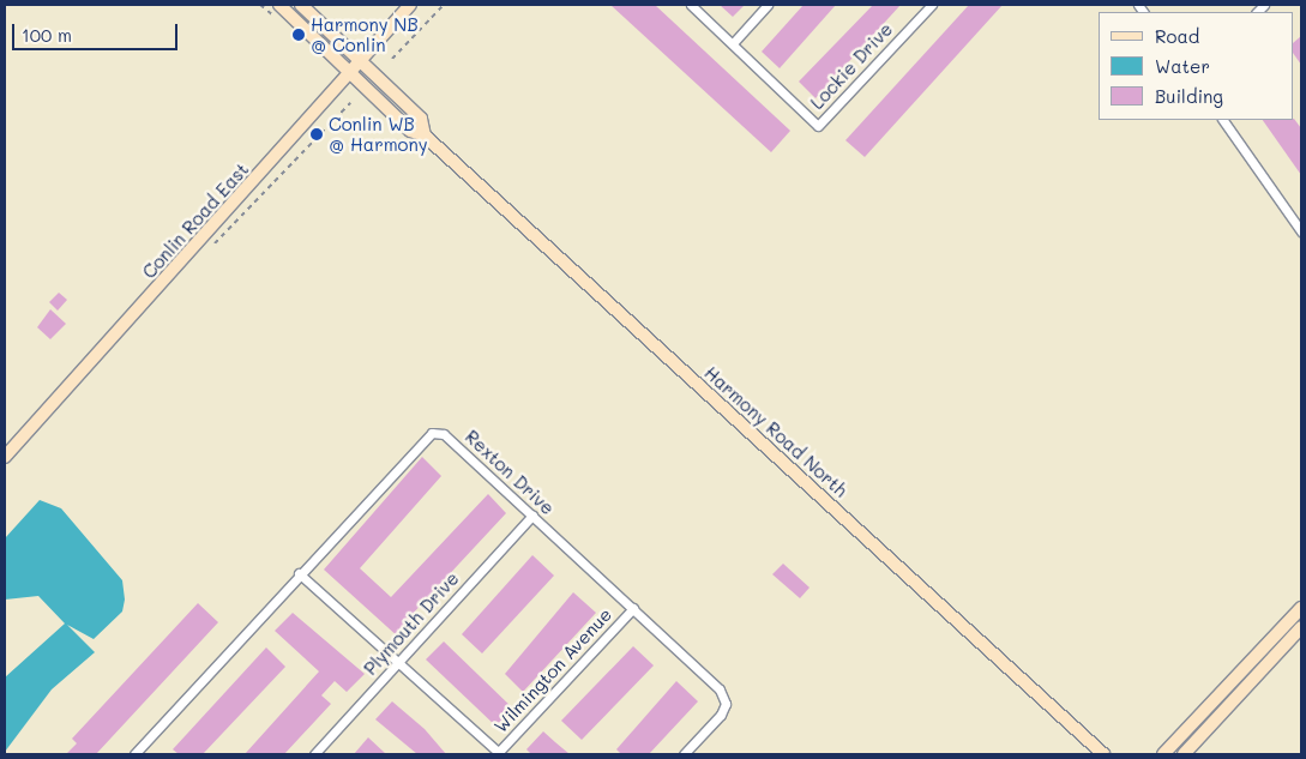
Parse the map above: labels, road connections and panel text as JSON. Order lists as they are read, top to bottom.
{
  "streets": {
    "main road": ["Conlin Road East", "Harmony Road North"],
    "street": [
      "Lockie Drive",
      "Rexton Drive",
      "Plymouth Drive",
      "Wilmington Avenue"
    ]
  },
  "crossings": [
    ["Conlin Road East", "Harmony Road North"],
    ["Rexton Drive", "Plymouth Drive"],
    ["Rexton Drive", "Wilmington Avenue"]
  ],
  "places": ["Harmony NB @ Conlin", "Conlin WB @ Harmony"],
  "legend": ["Road", "Water", "Building"],
  "scale_bar": "100 m"
}
